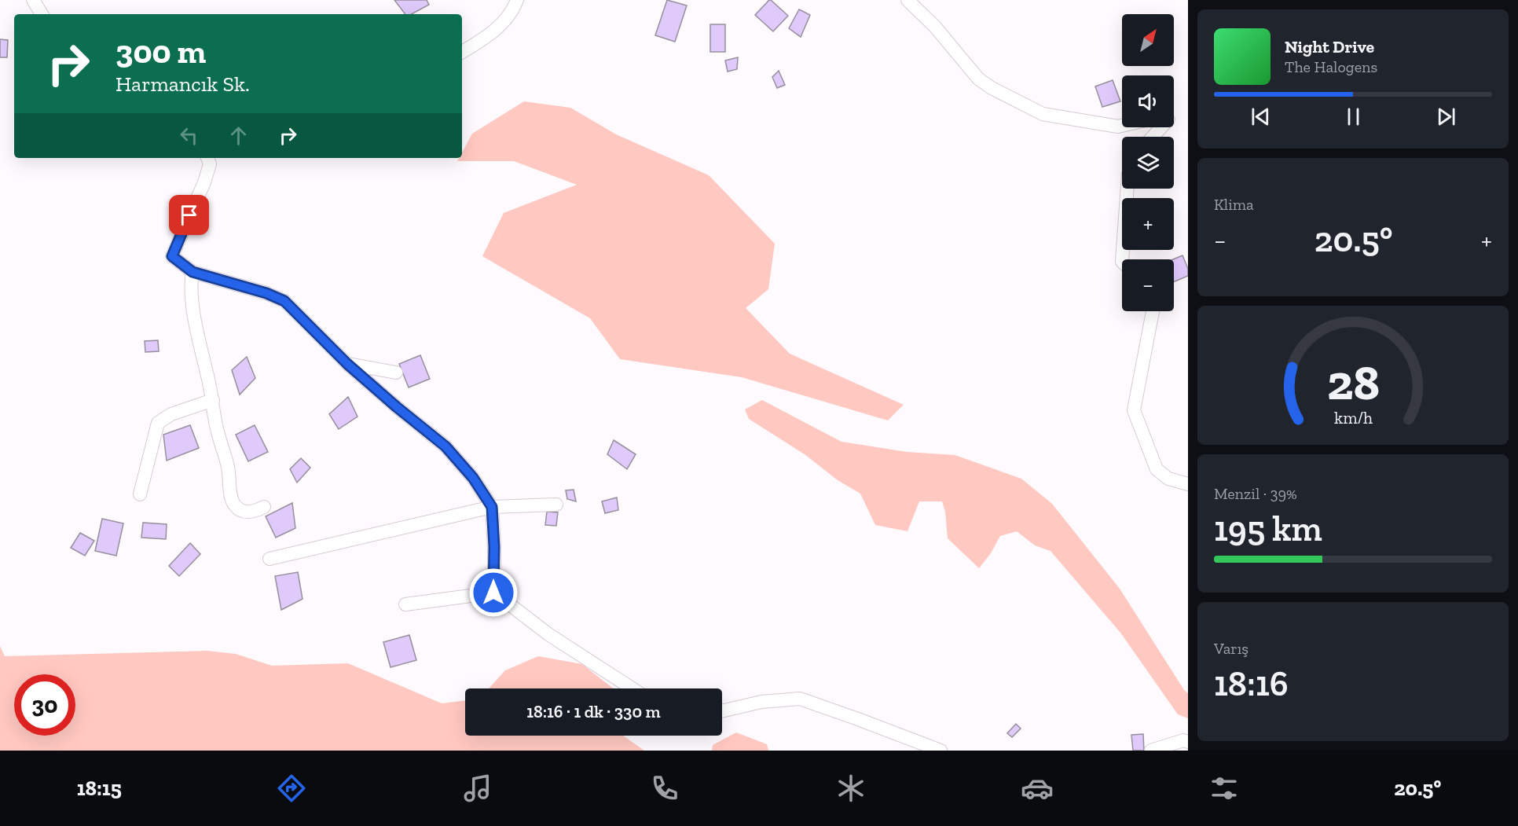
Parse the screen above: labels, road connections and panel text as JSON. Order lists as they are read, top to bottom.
{
  "north": "top right",
  "page": {
    "map_buttons": ["+", "−"],
    "turn": ["300 m", "Harmancık Sk."],
    "song": ["Night Drive", "The Halogens"],
    "tile": [
      "Klima",
      ["Menzil · 39%", "195 km"],
      ["Varış", "18:16"]
    ],
    "heat": ["−", "20.5°", "+"],
    "limit": "30",
    "trip": "18:16 · 1 dk · 330 m",
    "tabs": ["18:15", "20.5°"],
    "gauge": ["28", "km/h"]
  }
}
